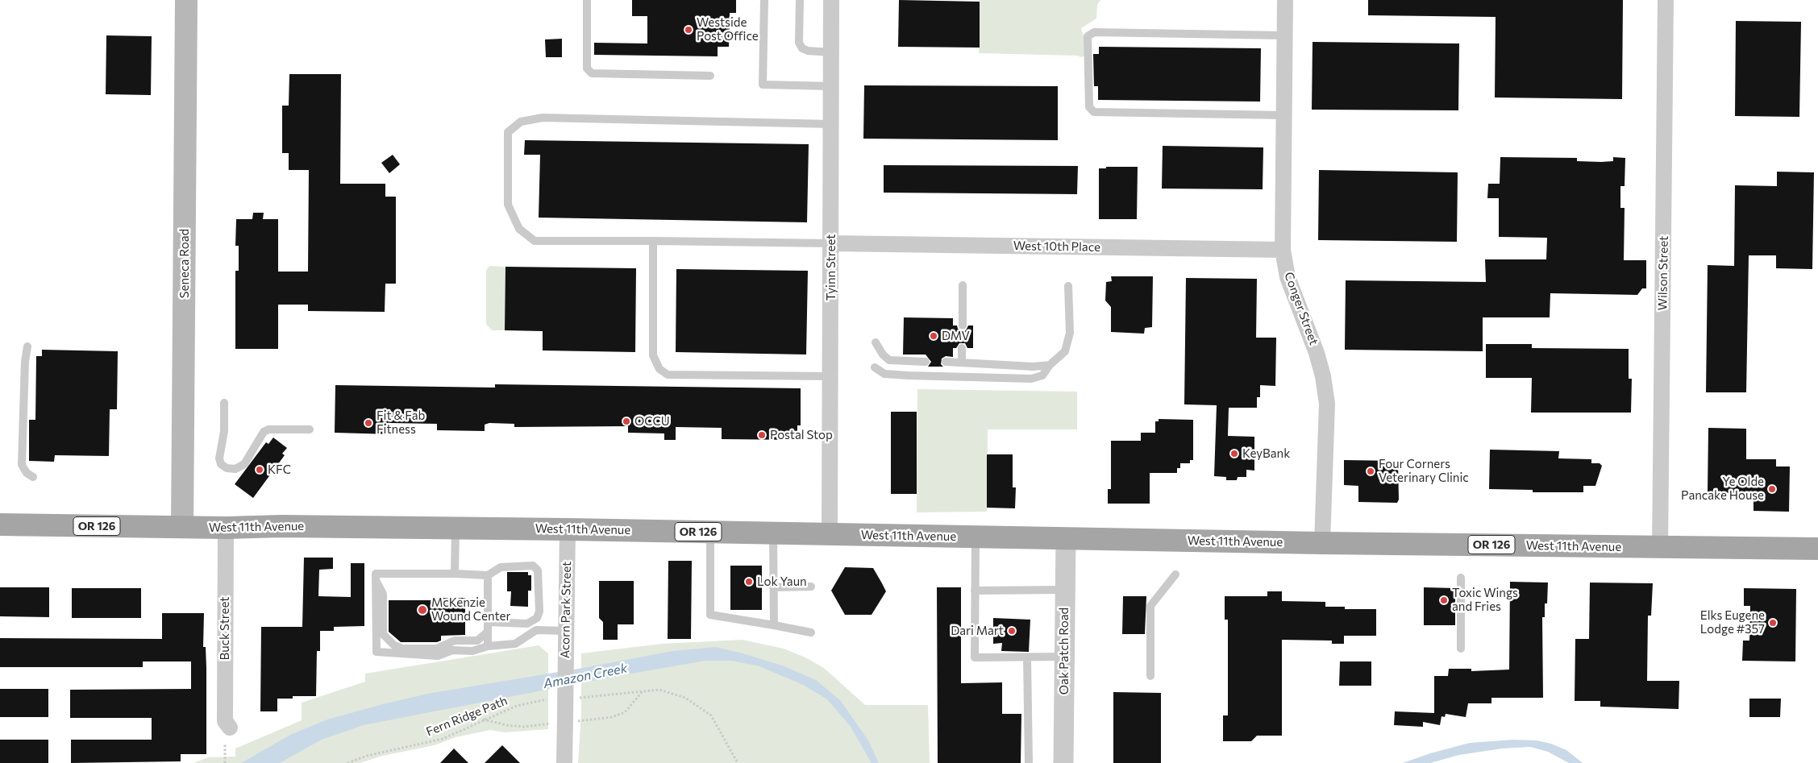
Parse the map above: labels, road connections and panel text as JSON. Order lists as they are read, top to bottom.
{
  "streets": {
    "main road": ["Seneca Road", "OR 126", "West 11th Avenue"],
    "street": [
      "West 10th Place",
      "Tyinn Street",
      "Wilson Street",
      "Conger Street",
      "Acorn Park Street",
      "Buck Street",
      "Oak Patch Road"
    ],
    "path": ["Fern Ridge Path"]
  },
  "crossings": [
    ["West 10th Place", "Tyinn Street"],
    ["West 10th Place", "Conger Street"],
    ["Seneca Road", "West 11th Avenue"],
    ["Tyinn Street", "West 11th Avenue"],
    ["Wilson Street", "West 11th Avenue"],
    ["Conger Street", "West 11th Avenue"],
    ["West 11th Avenue", "Acorn Park Street"],
    ["West 11th Avenue", "Buck Street"],
    ["West 11th Avenue", "Oak Patch Road"]
  ],
  "water": ["Amazon Creek"],
  "places": [
    "Westside Post Office",
    "DMV",
    "OCCU",
    "Fit & Fab Fitness",
    "Postal Stop",
    "KeyBank",
    "KFC",
    "Four Corners Veterinary Clinic",
    "Ye Olde Pancake House",
    "Lok Yaun",
    "Toxic Wings and Fries",
    "McKenzie Wound Center",
    "Elks Eugene Lodge #357",
    "Dari Mart"
  ]
}
